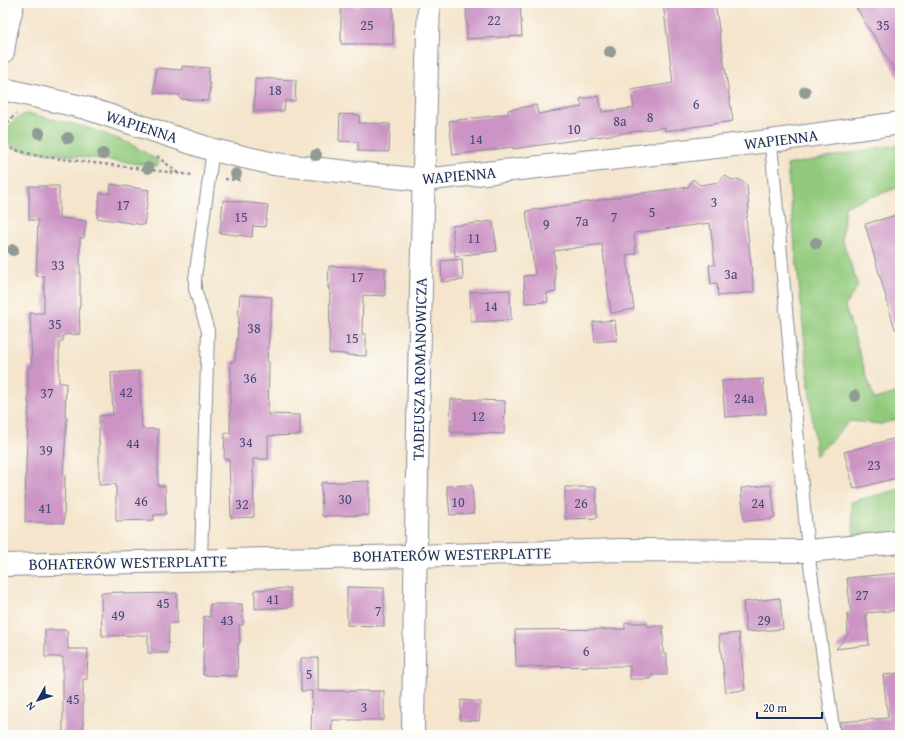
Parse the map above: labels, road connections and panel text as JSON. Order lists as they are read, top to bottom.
{
  "streets": {
    "street": ["WAPIENNA", "TADEUSZA ROMANOWICZA", "BOHATERÓW WESTERPLATTE"]
  },
  "crossings": [
    ["WAPIENNA", "TADEUSZA ROMANOWICZA"],
    ["TADEUSZA ROMANOWICZA", "BOHATERÓW WESTERPLATTE"]
  ],
  "house_numbers": [
    "22",
    "25",
    "35",
    "18",
    "6",
    "8",
    "8a",
    "10",
    "14",
    "3",
    "17",
    "5",
    "15",
    "7",
    "7a",
    "9",
    "11",
    "33",
    "3a",
    "17",
    "14",
    "35",
    "38",
    "15",
    "36",
    "42",
    "37",
    "24a",
    "12",
    "34",
    "44",
    "39",
    "23",
    "30",
    "46",
    "10",
    "26",
    "24",
    "32",
    "41",
    "27",
    "41",
    "45",
    "7",
    "49",
    "43",
    "29",
    "6",
    "5",
    "45",
    "3"
  ],
  "scale_bar": "20 m",
  "north": "bottom left"
}
